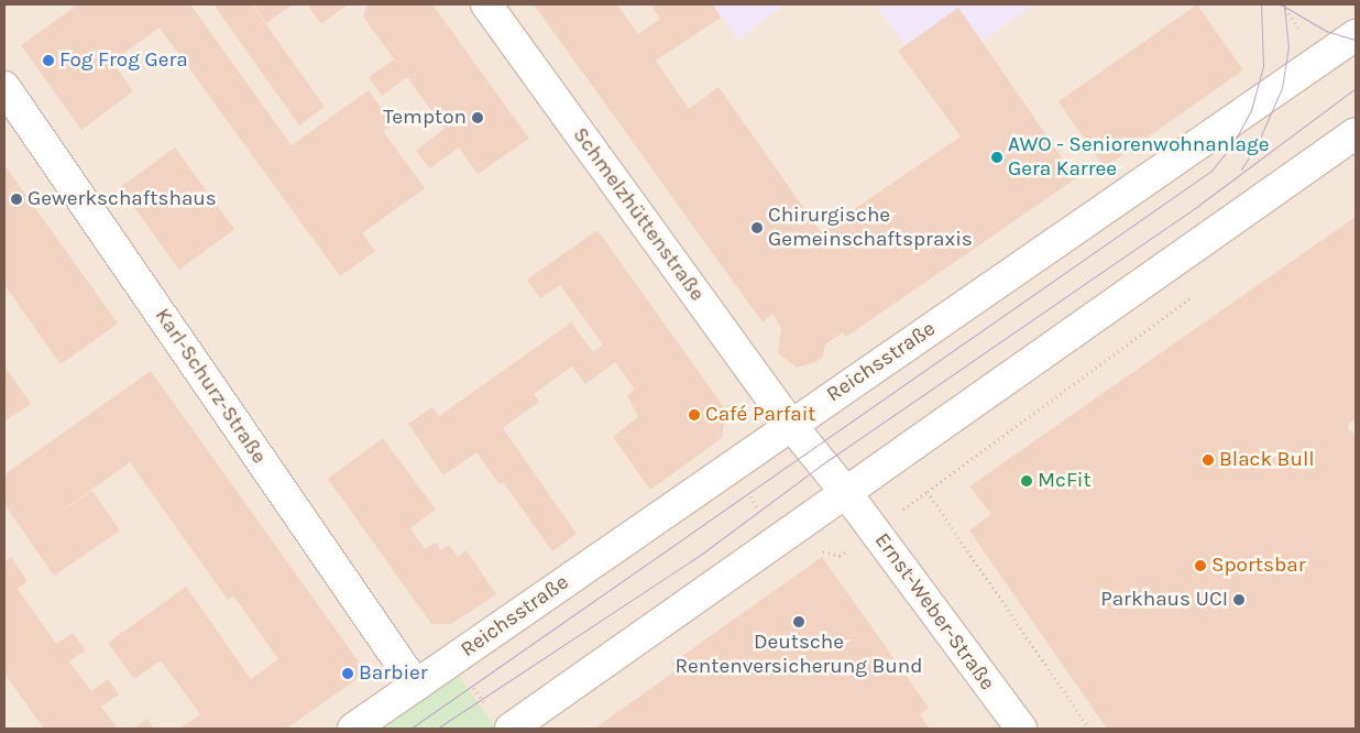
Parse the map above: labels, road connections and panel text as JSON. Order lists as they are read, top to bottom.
{
  "streets": {
    "main road": [
      "Schmelzhüttenstraße",
      "Reichsstraße",
      "Karl-Schurz-Straße",
      "Ernst-Weber-Straße"
    ]
  },
  "crossings": [
    ["Schmelzhüttenstraße", "Reichsstraße"],
    ["Schmelzhüttenstraße", "Ernst-Weber-Straße"],
    ["Reichsstraße", "Karl-Schurz-Straße"]
  ],
  "places": [
    "Fog Frog Gera",
    "Tempton",
    "AWO - Seniorenwohnanlage Gera Karree",
    "Gewerkschaftshaus",
    "Chirurgische Gemeinschaftspraxis",
    "Café Parfait",
    "Black Bull",
    "McFit",
    "Sportsbar",
    "Parkhaus UCI",
    "Deutsche Rentenversicherung Bund",
    "Barbier"
  ]
}
